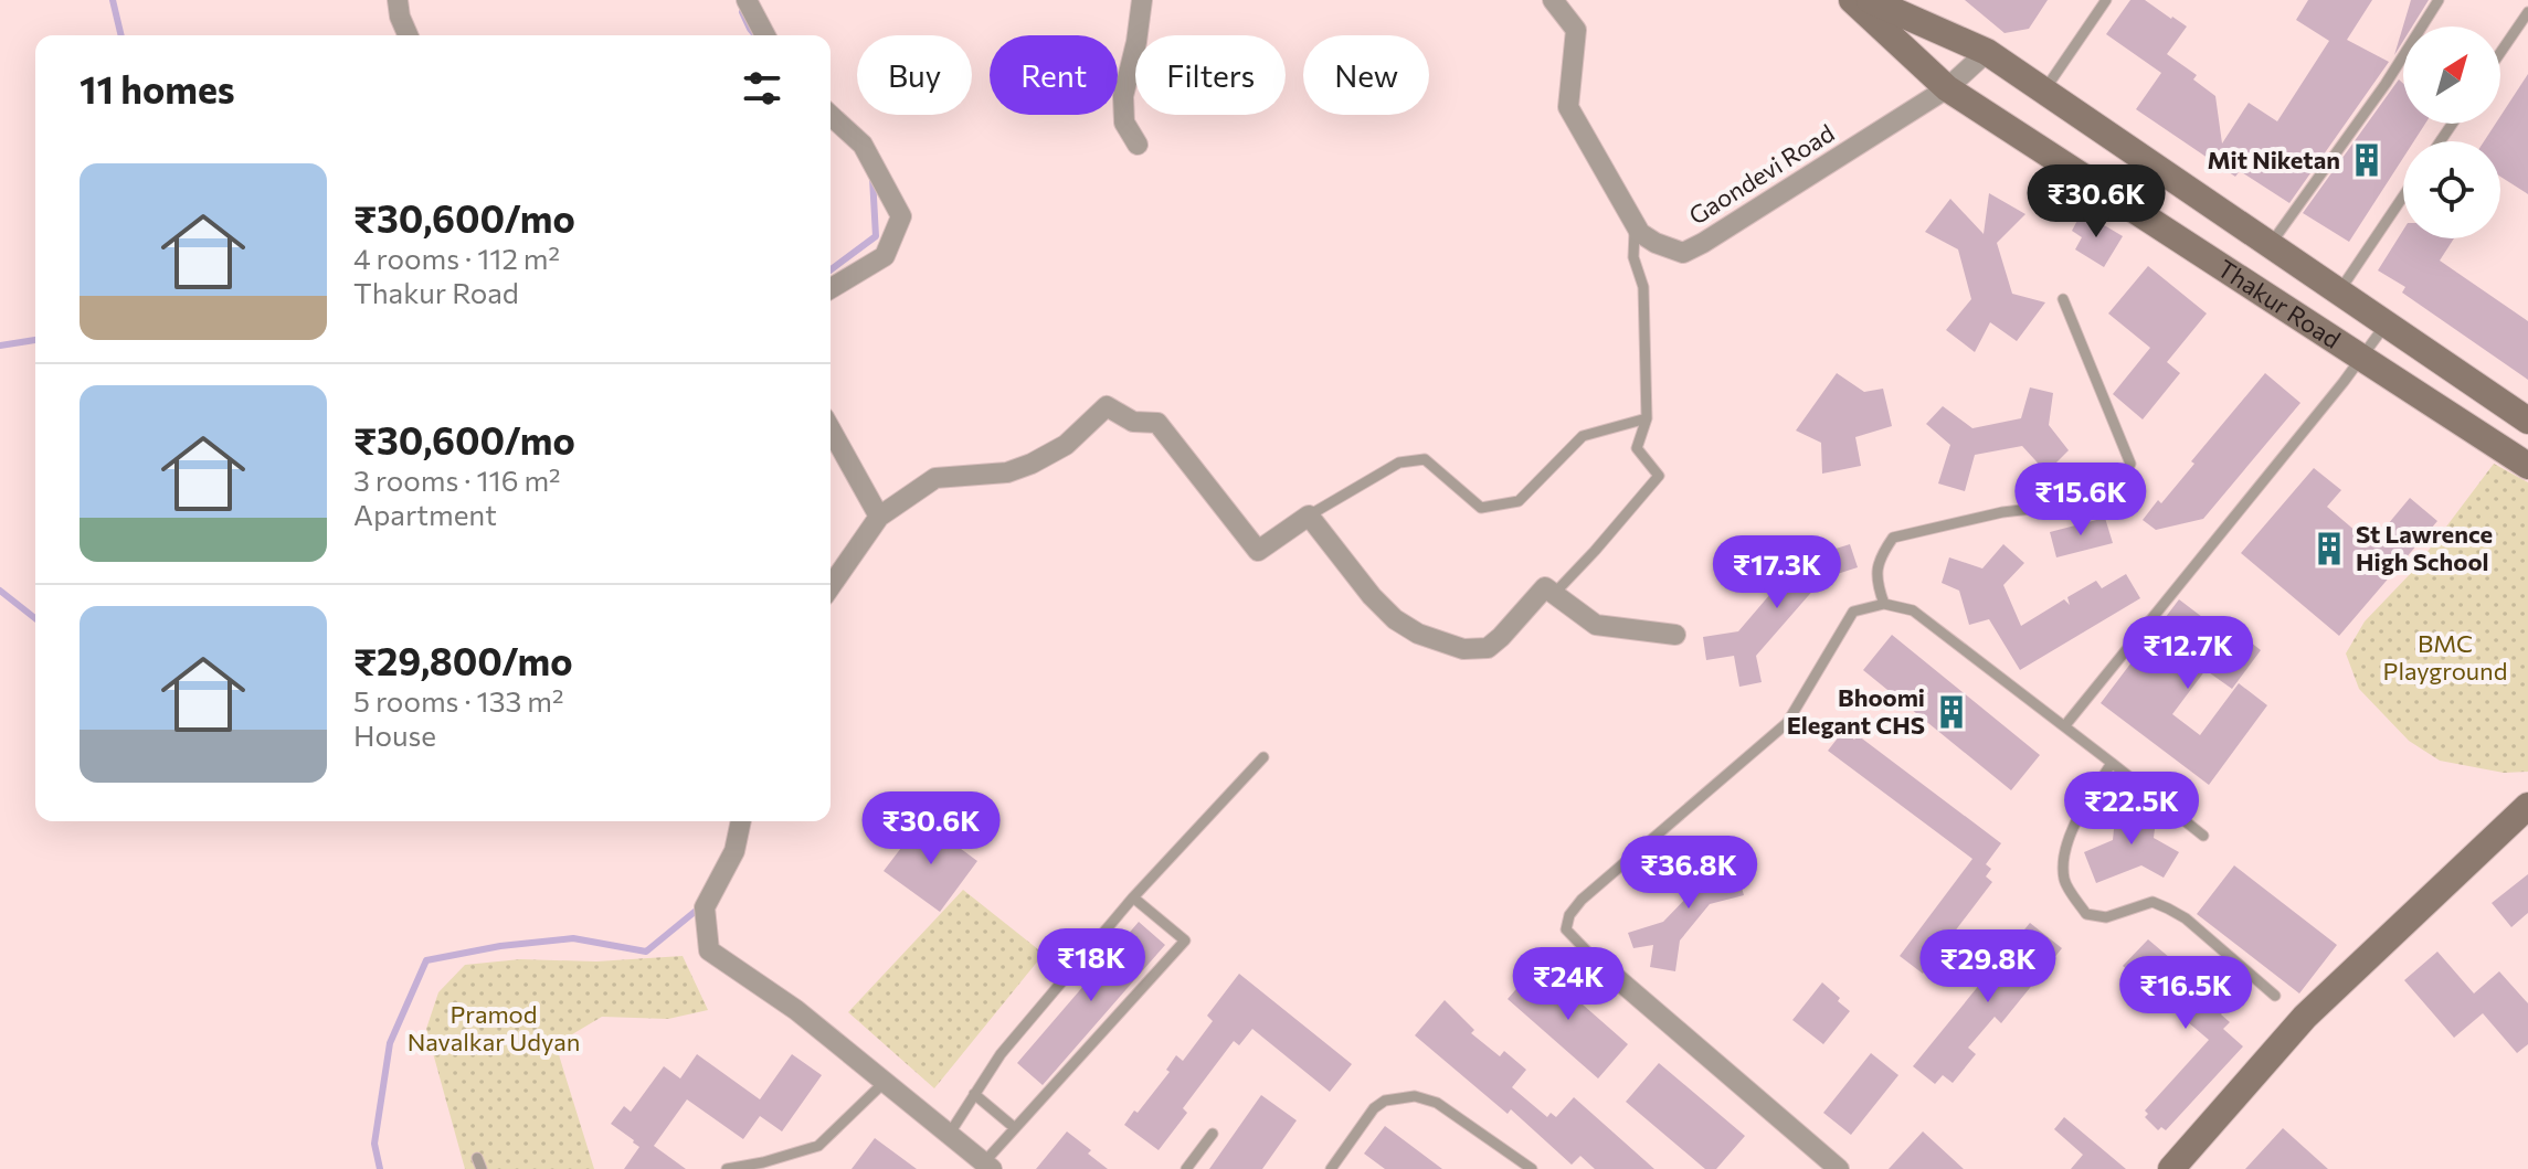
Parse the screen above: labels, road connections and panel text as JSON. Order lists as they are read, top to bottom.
{
  "streets": {
    "street": ["Gaondevi Road", "Thakur Road"]
  },
  "crossings": [
    ["Gaondevi Road", "Thakur Road"]
  ],
  "parks": ["BMC Playground", "Pramod Navalkar Udyan"],
  "places": {
    "building": ["Mit Niketan", "St Lawrence High School", "Bhoomi Elegant CHS"]
  },
  "north": "top right",
  "page": {
    "chip": [
      "Buy",
      "Rent",
      "Filters",
      "New"
    ],
    "heading": "11 homes",
    "list": [
      {
        "name": "₹30,600/mo",
        "note": "4 rooms · 112 m² · Thakur Road"
      },
      {
        "name": "₹30,600/mo",
        "note": "3 rooms · 116 m² · Apartment"
      },
      {
        "name": "₹29,800/mo",
        "note": "5 rooms · 133 m² · House"
      }
    ],
    "price": [
      "₹30.6K",
      "₹15.6K",
      "₹17.3K",
      "₹12.7K",
      "₹22.5K",
      "₹30.6K",
      "₹36.8K",
      "₹18K",
      "₹29.8K",
      "₹24K",
      "₹16.5K"
    ]
  }
}
